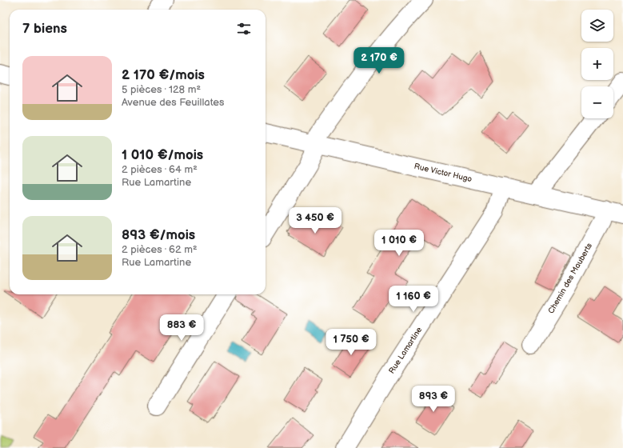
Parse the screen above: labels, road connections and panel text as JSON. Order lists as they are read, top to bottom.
{
  "streets": {
    "street": ["Rue Victor Hugo", "Chemin des Mauberts", "Rue Lamartine"]
  },
  "crossings": [
    ["Rue Victor Hugo", "Chemin des Mauberts"],
    ["Rue Victor Hugo", "Rue Lamartine"]
  ],
  "page": {
    "map_buttons": ["+", "−"],
    "heading": "7 biens",
    "price": [
      "2 170 €",
      "3 450 €",
      "1 010 €",
      "1 160 €",
      "883 €",
      "1 750 €",
      "893 €"
    ],
    "list": [
      {
        "name": "2 170 €/mois",
        "note": "5 pièces · 128 m² · Avenue des Feuillates"
      },
      {
        "name": "1 010 €/mois",
        "note": "2 pièces · 64 m² · Rue Lamartine"
      },
      {
        "name": "893 €/mois",
        "note": "2 pièces · 62 m² · Rue Lamartine"
      }
    ]
  }
}
